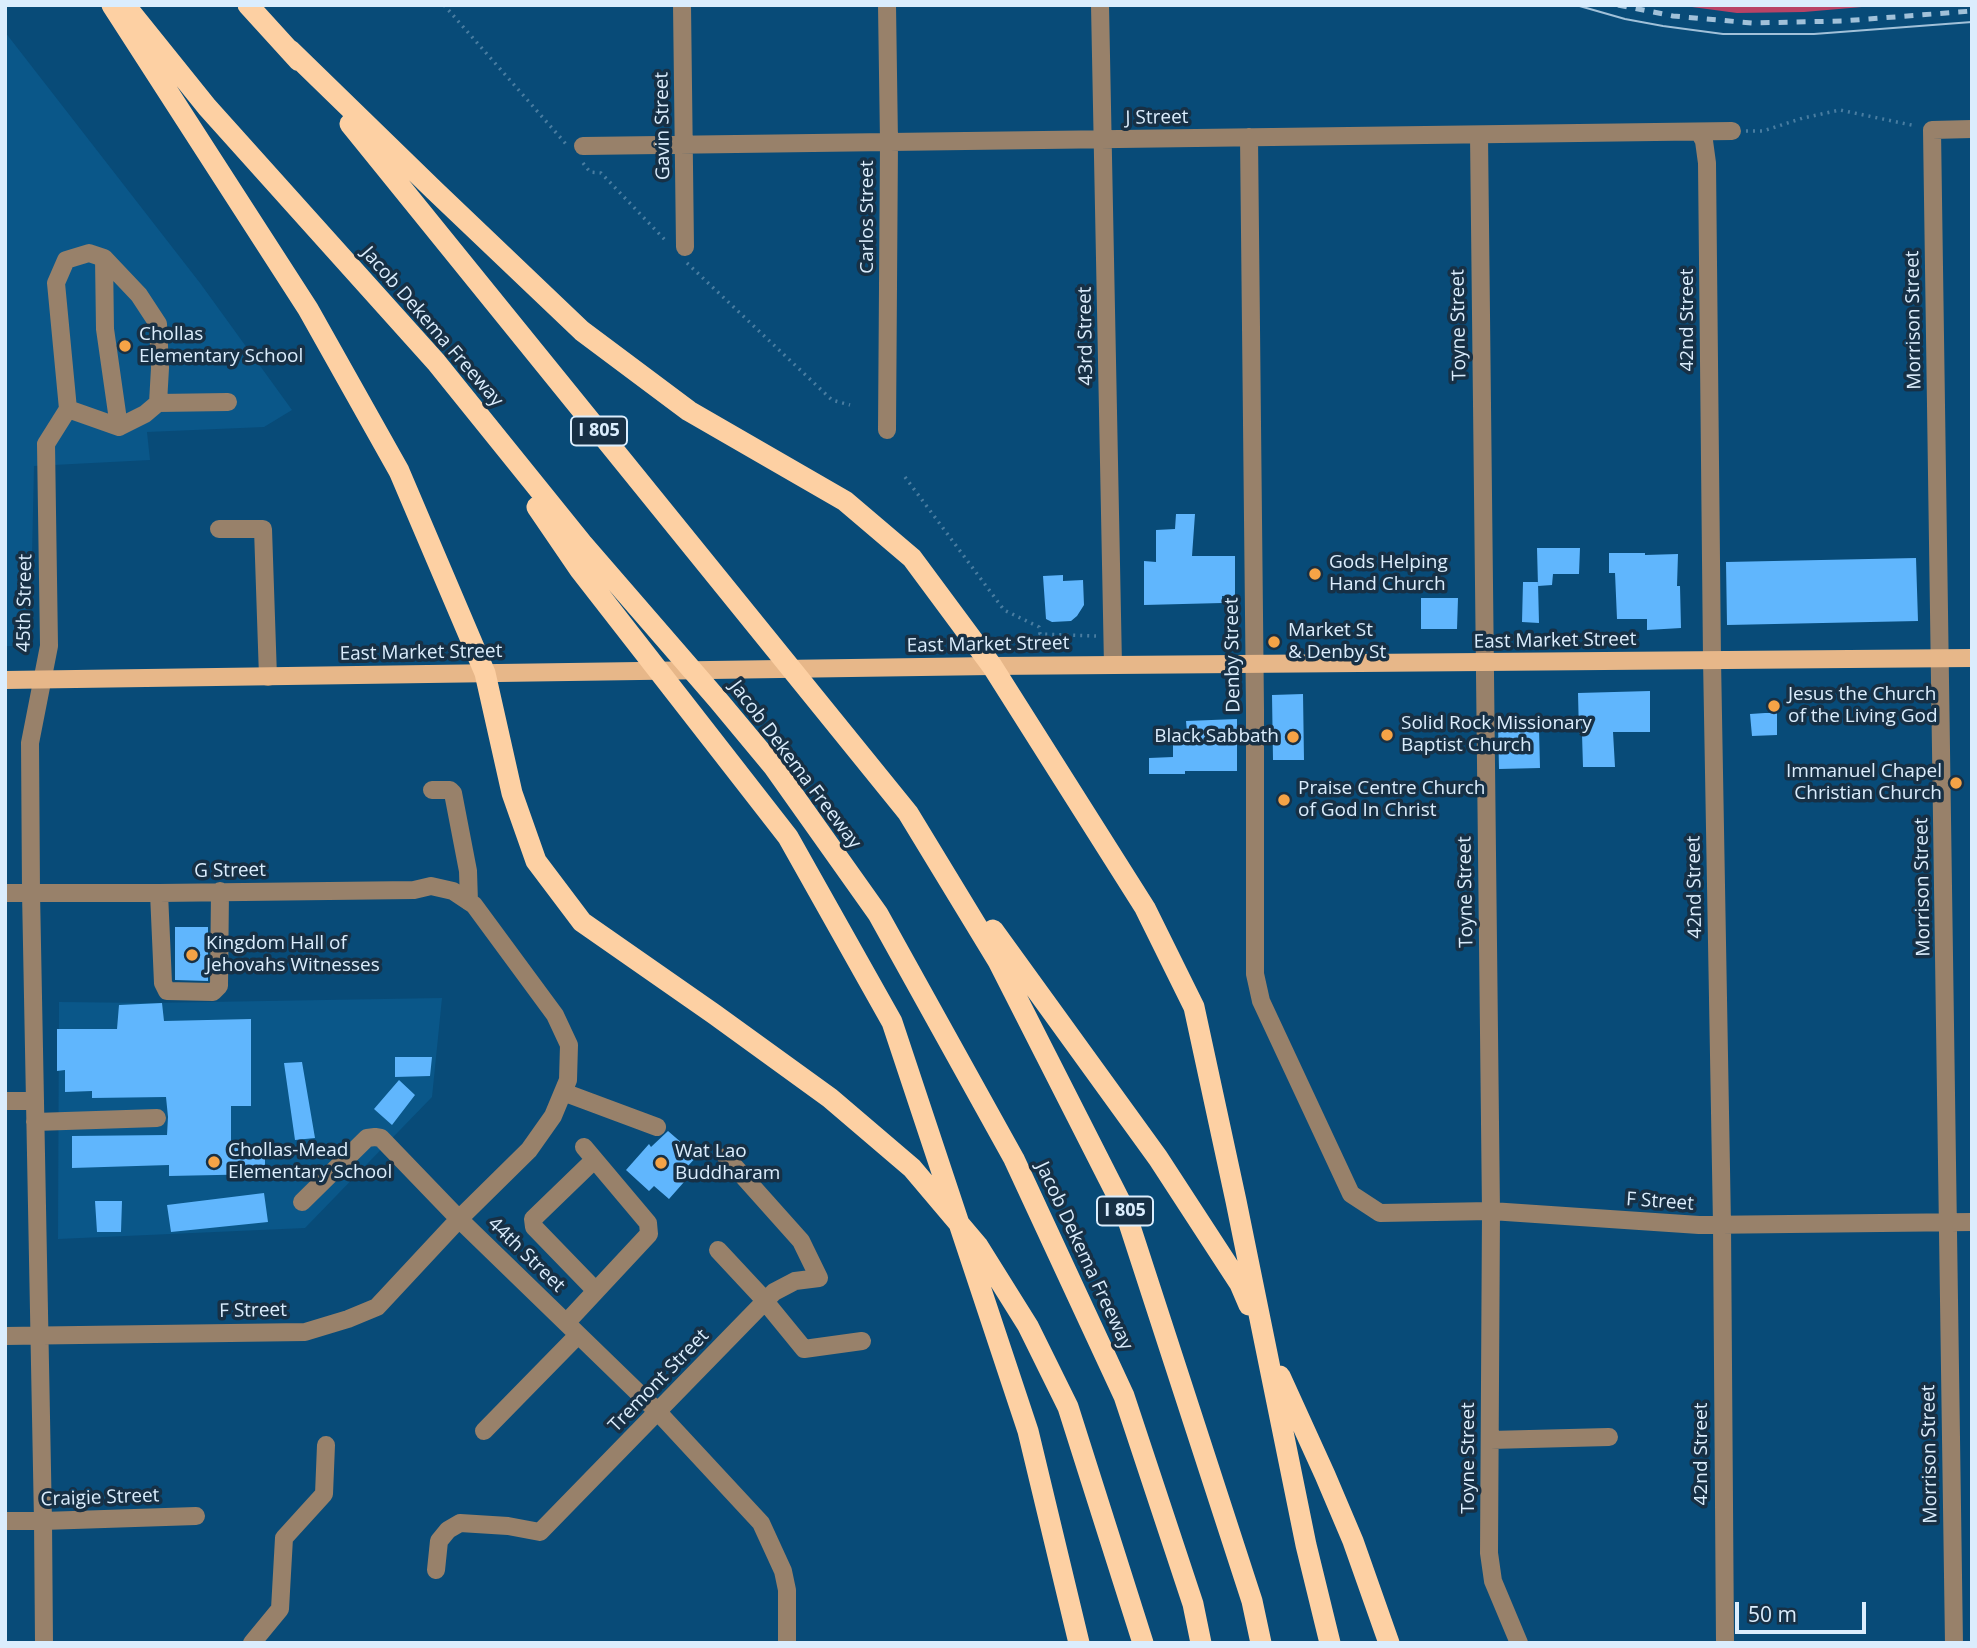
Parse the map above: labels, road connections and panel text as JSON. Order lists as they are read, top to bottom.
{
  "streets": {
    "highway": ["Jacob Dekema Freeway", "I 805"],
    "main road": ["East Market Street"],
    "street": [
      "J Street",
      "Gavin Street",
      "Carlos Street",
      "42nd Street",
      "Morrison Street",
      "Toyne Street",
      "43rd Street",
      "45th Street",
      "Denby Street",
      "G Street",
      "F Street",
      "44th Street",
      "Tremont Street",
      "Craigie Street"
    ]
  },
  "crossings": [
    ["J Street", "Gavin Street"],
    ["J Street", "Carlos Street"],
    ["J Street", "42nd Street"],
    ["J Street", "Toyne Street"],
    ["J Street", "43rd Street"],
    ["J Street", "Denby Street"],
    ["42nd Street", "East Market Street"],
    ["42nd Street", "F Street"],
    ["Morrison Street", "East Market Street"],
    ["Morrison Street", "F Street"],
    ["Toyne Street", "East Market Street"],
    ["Toyne Street", "F Street"],
    ["43rd Street", "East Market Street"],
    ["45th Street", "East Market Street"],
    ["45th Street", "G Street"],
    ["45th Street", "F Street"],
    ["45th Street", "Craigie Street"],
    ["East Market Street", "Denby Street"],
    ["Denby Street", "F Street"],
    ["G Street", "44th Street"],
    ["F Street", "44th Street"],
    ["44th Street", "Tremont Street"]
  ],
  "places": [
    "Chollas Elementary School",
    "Gods Helping Hand Church",
    "Market St & Denby St",
    "Jesus the Church of the Living God",
    "Solid Rock Missionary Baptist Church",
    "Black Sabbath",
    "Immanuel Chapel Christian Church",
    "Praise Centre Church of God In Christ",
    "Kingdom Hall of Jehovahs Witnesses",
    "Chollas-Mead Elementary School",
    "Wat Lao Buddharam"
  ],
  "scale_bar": "50 m"
}
